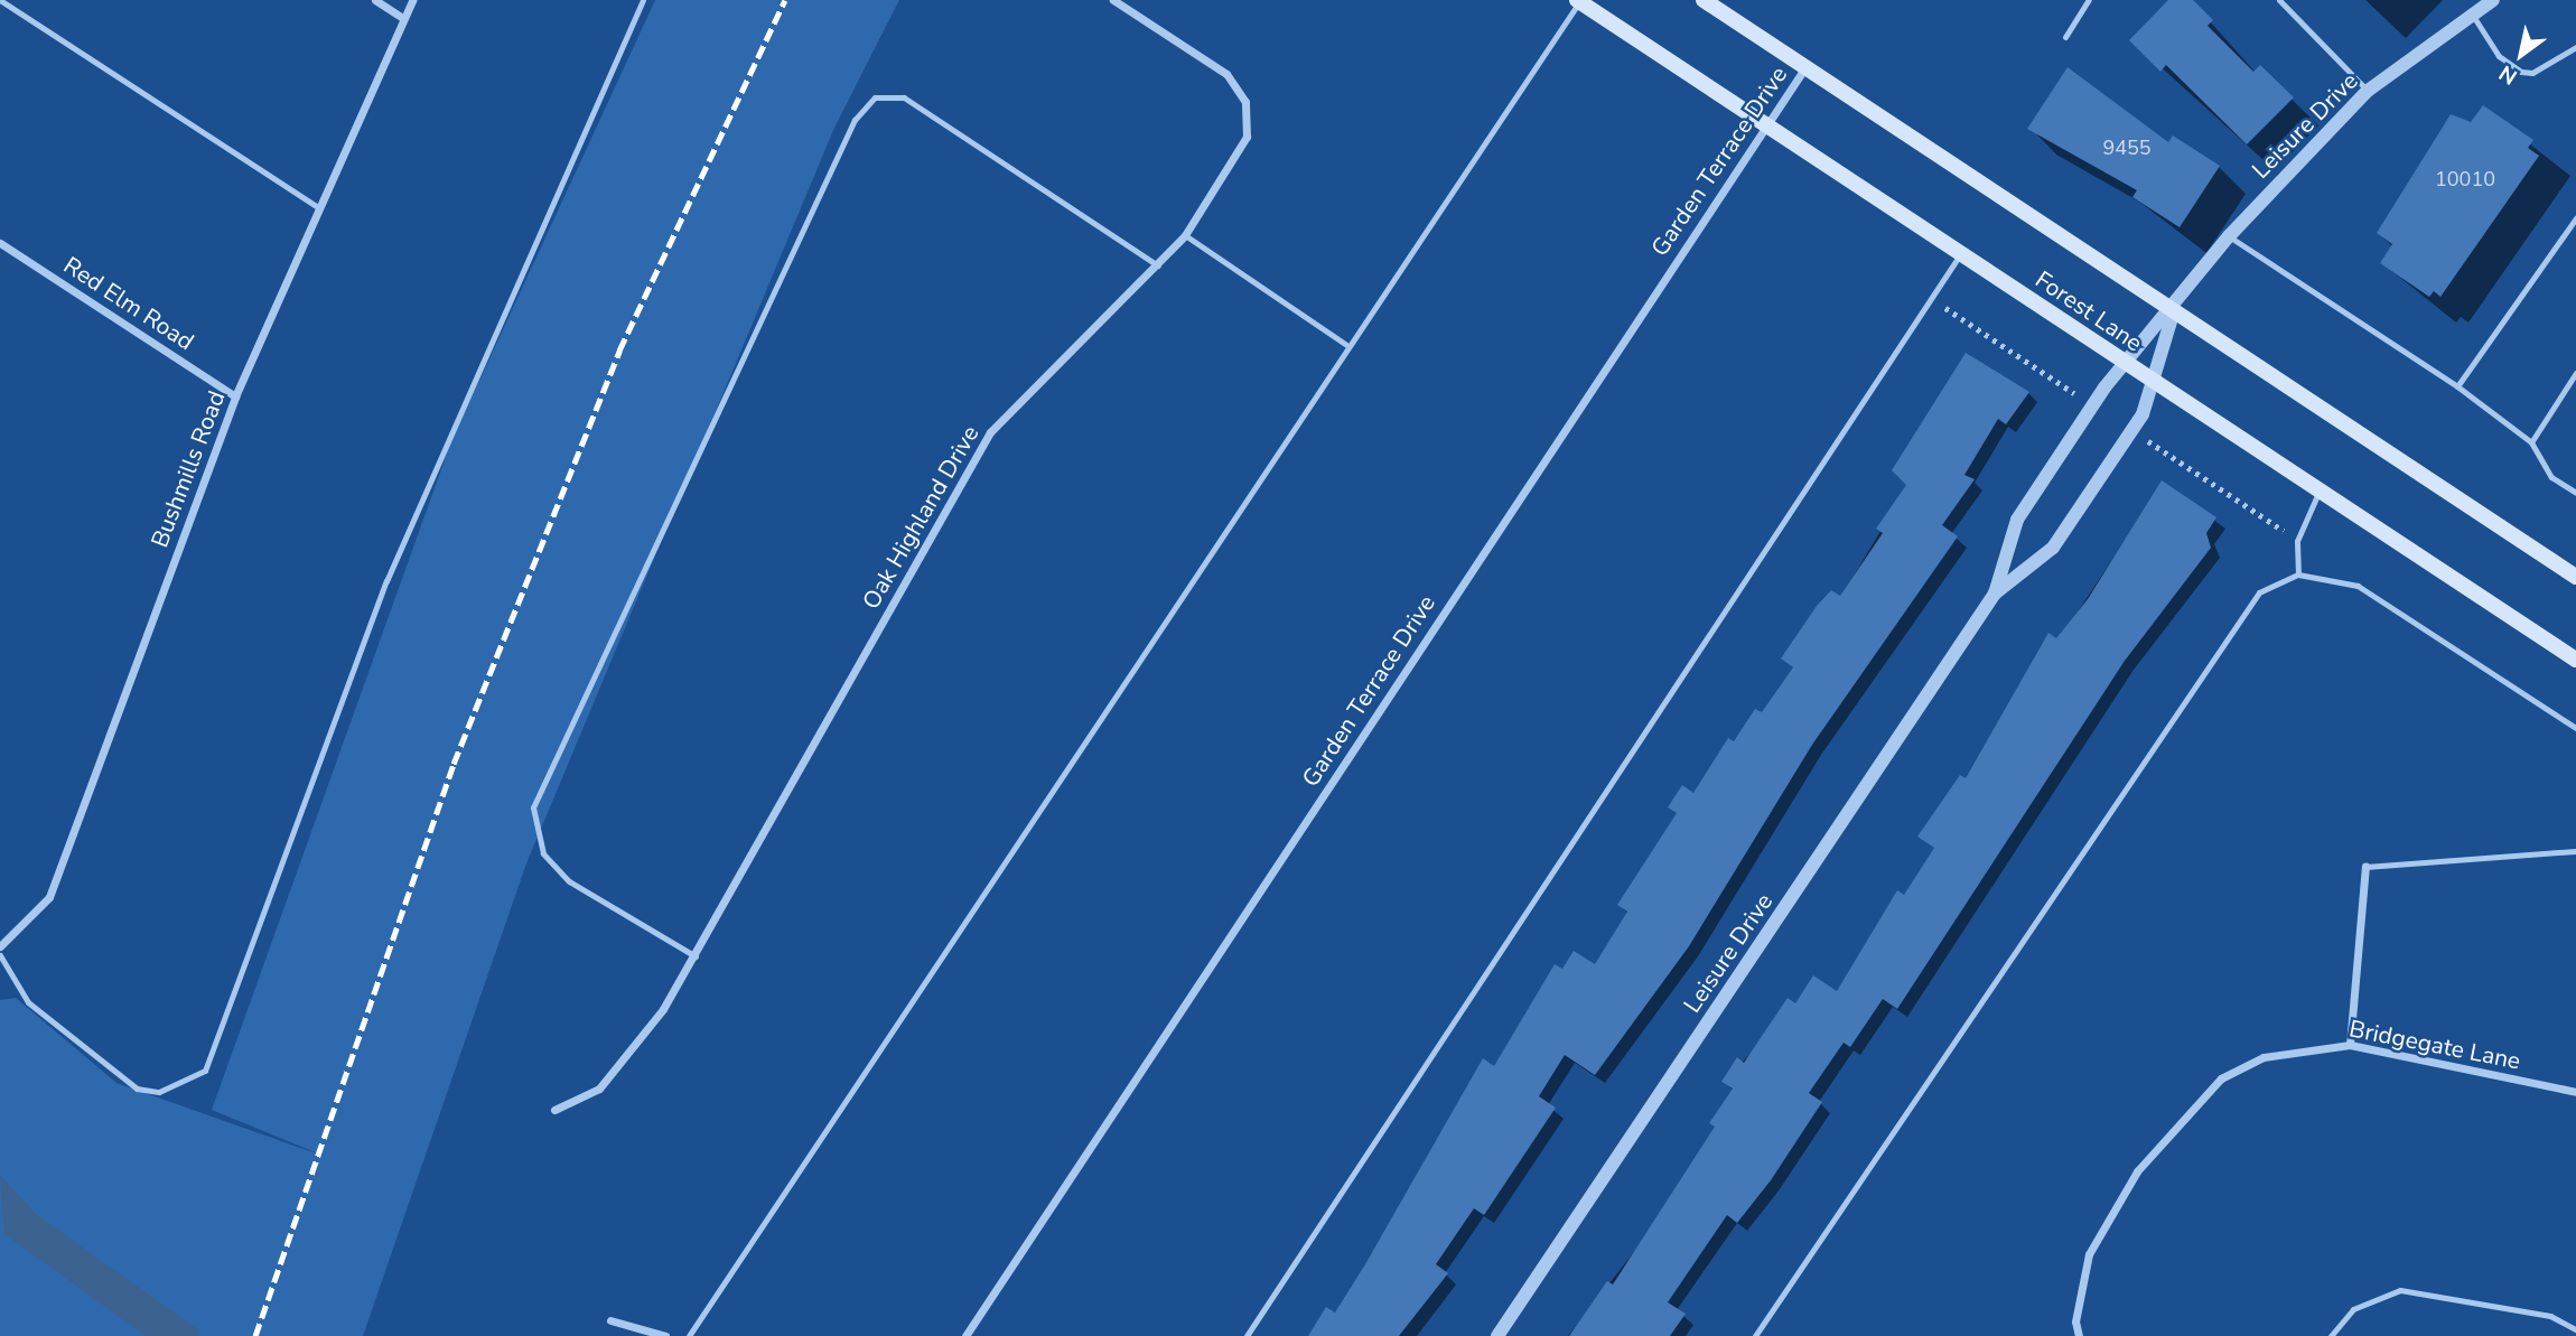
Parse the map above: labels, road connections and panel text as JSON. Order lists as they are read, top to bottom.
{
  "streets": {
    "main road": ["Forest Lane"],
    "street": [
      "Leisure Drive",
      "Garden Terrace Drive",
      "Red Elm Road",
      "Bushmills Road",
      "Oak Highland Drive",
      "Bridgegate Lane"
    ]
  },
  "crossings": [
    ["Leisure Drive", "Forest Lane"],
    ["Garden Terrace Drive", "Forest Lane"],
    ["Red Elm Road", "Bushmills Road"]
  ],
  "house_numbers": ["9455", "10010"],
  "north": "bottom left"
}
